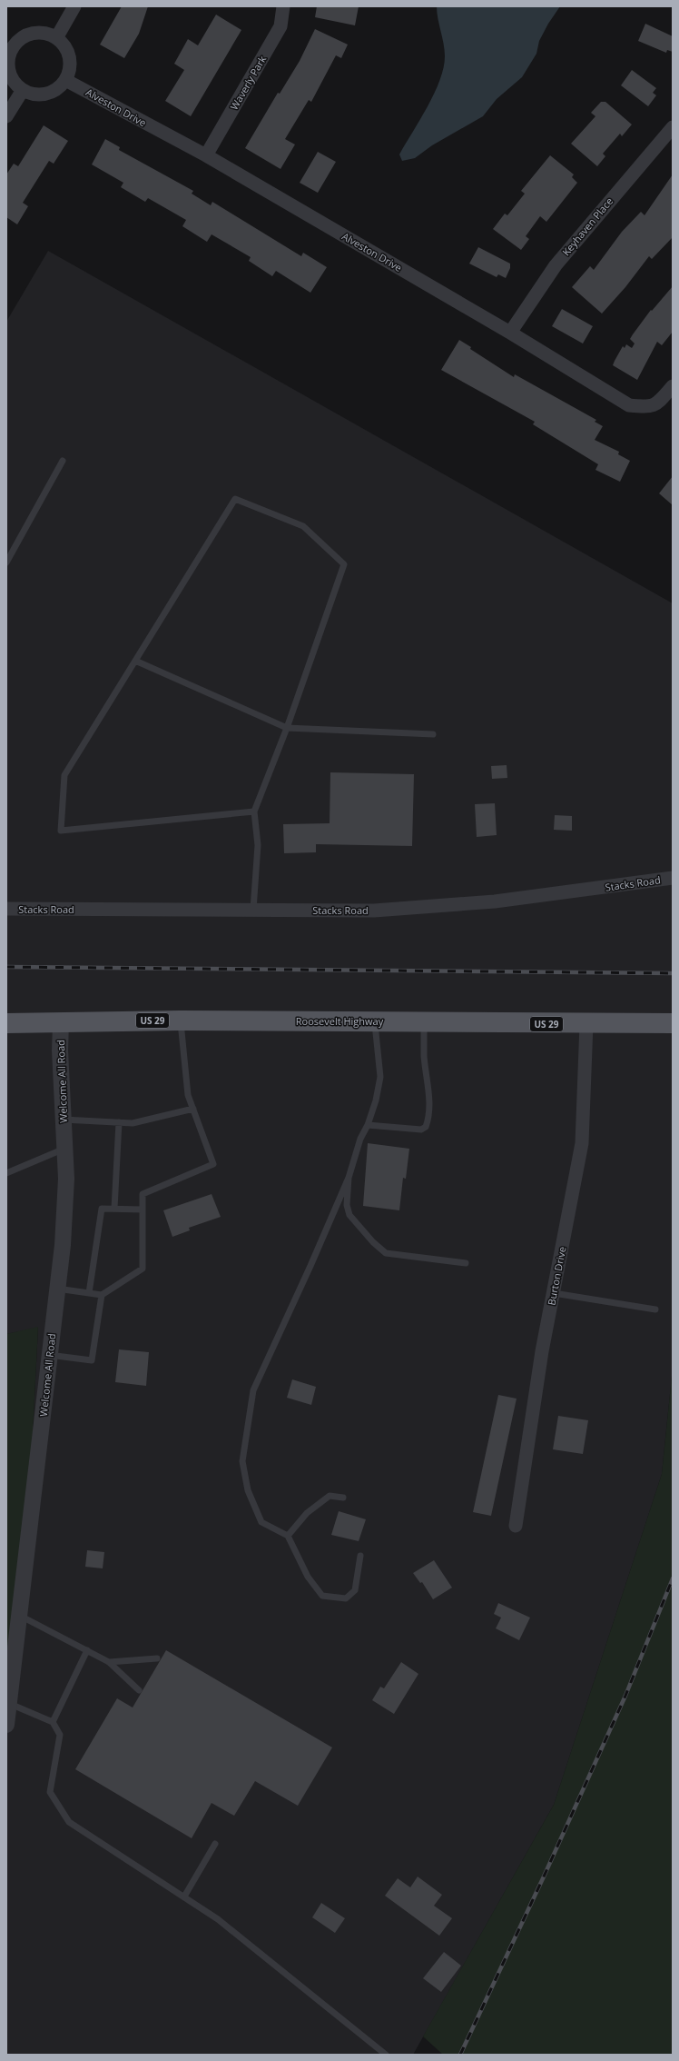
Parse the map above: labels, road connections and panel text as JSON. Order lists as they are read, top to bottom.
{
  "streets": {
    "main road": ["US 29", "Roosevelt Highway"],
    "street": [
      "Waverly Park",
      "Alveston Drive",
      "Keyhaven Place",
      "Stacks Road",
      "Welcome All Road",
      "Burton Drive"
    ]
  },
  "crossings": [
    ["Waverly Park", "Alveston Drive"],
    ["Alveston Drive", "Keyhaven Place"],
    ["Roosevelt Highway", "Welcome All Road"],
    ["Roosevelt Highway", "Burton Drive"]
  ]
}
